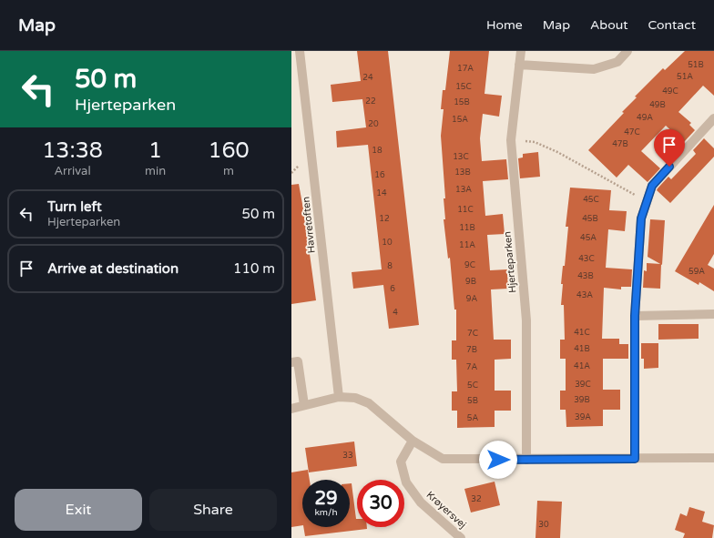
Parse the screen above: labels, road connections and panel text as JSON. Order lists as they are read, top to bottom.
{
  "streets": {
    "street": ["Havretoften", "Hjerteparken", "Krøyersvej"]
  },
  "house_numbers": [
    "51B",
    "17A",
    "51A",
    "24",
    "15C",
    "49C",
    "22",
    "15B",
    "49B",
    "49A",
    "15A",
    "20",
    "47C",
    "47B",
    "18",
    "13C",
    "13B",
    "16",
    "13A",
    "14",
    "45C",
    "11C",
    "12",
    "45B",
    "11B",
    "45A",
    "10",
    "11A",
    "43C",
    "9C",
    "8",
    "59A",
    "43B",
    "9B",
    "6",
    "43A",
    "9A",
    "4",
    "41C",
    "7C",
    "41B",
    "7B",
    "41A",
    "7A",
    "39C",
    "5C",
    "39B",
    "5B",
    "39A",
    "5A",
    "33",
    "32",
    "30"
  ],
  "page": {
    "header": "Map",
    "nav": [
      "Home",
      "Map",
      "About",
      "Contact"
    ],
    "turn": ["50 m", "Hjerteparken"],
    "eta": [
      "13:38",
      "Arrival",
      "1",
      "min",
      "160",
      "m"
    ],
    "list": [
      {
        "name": "Turn left",
        "note": "Hjerteparken",
        "value": "50 m"
      },
      {
        "name": "Arrive at destination",
        "value": "110 m"
      }
    ],
    "speed": "29 km/h",
    "limit": "30",
    "buttons": ["Exit", "Share"]
  }
}
